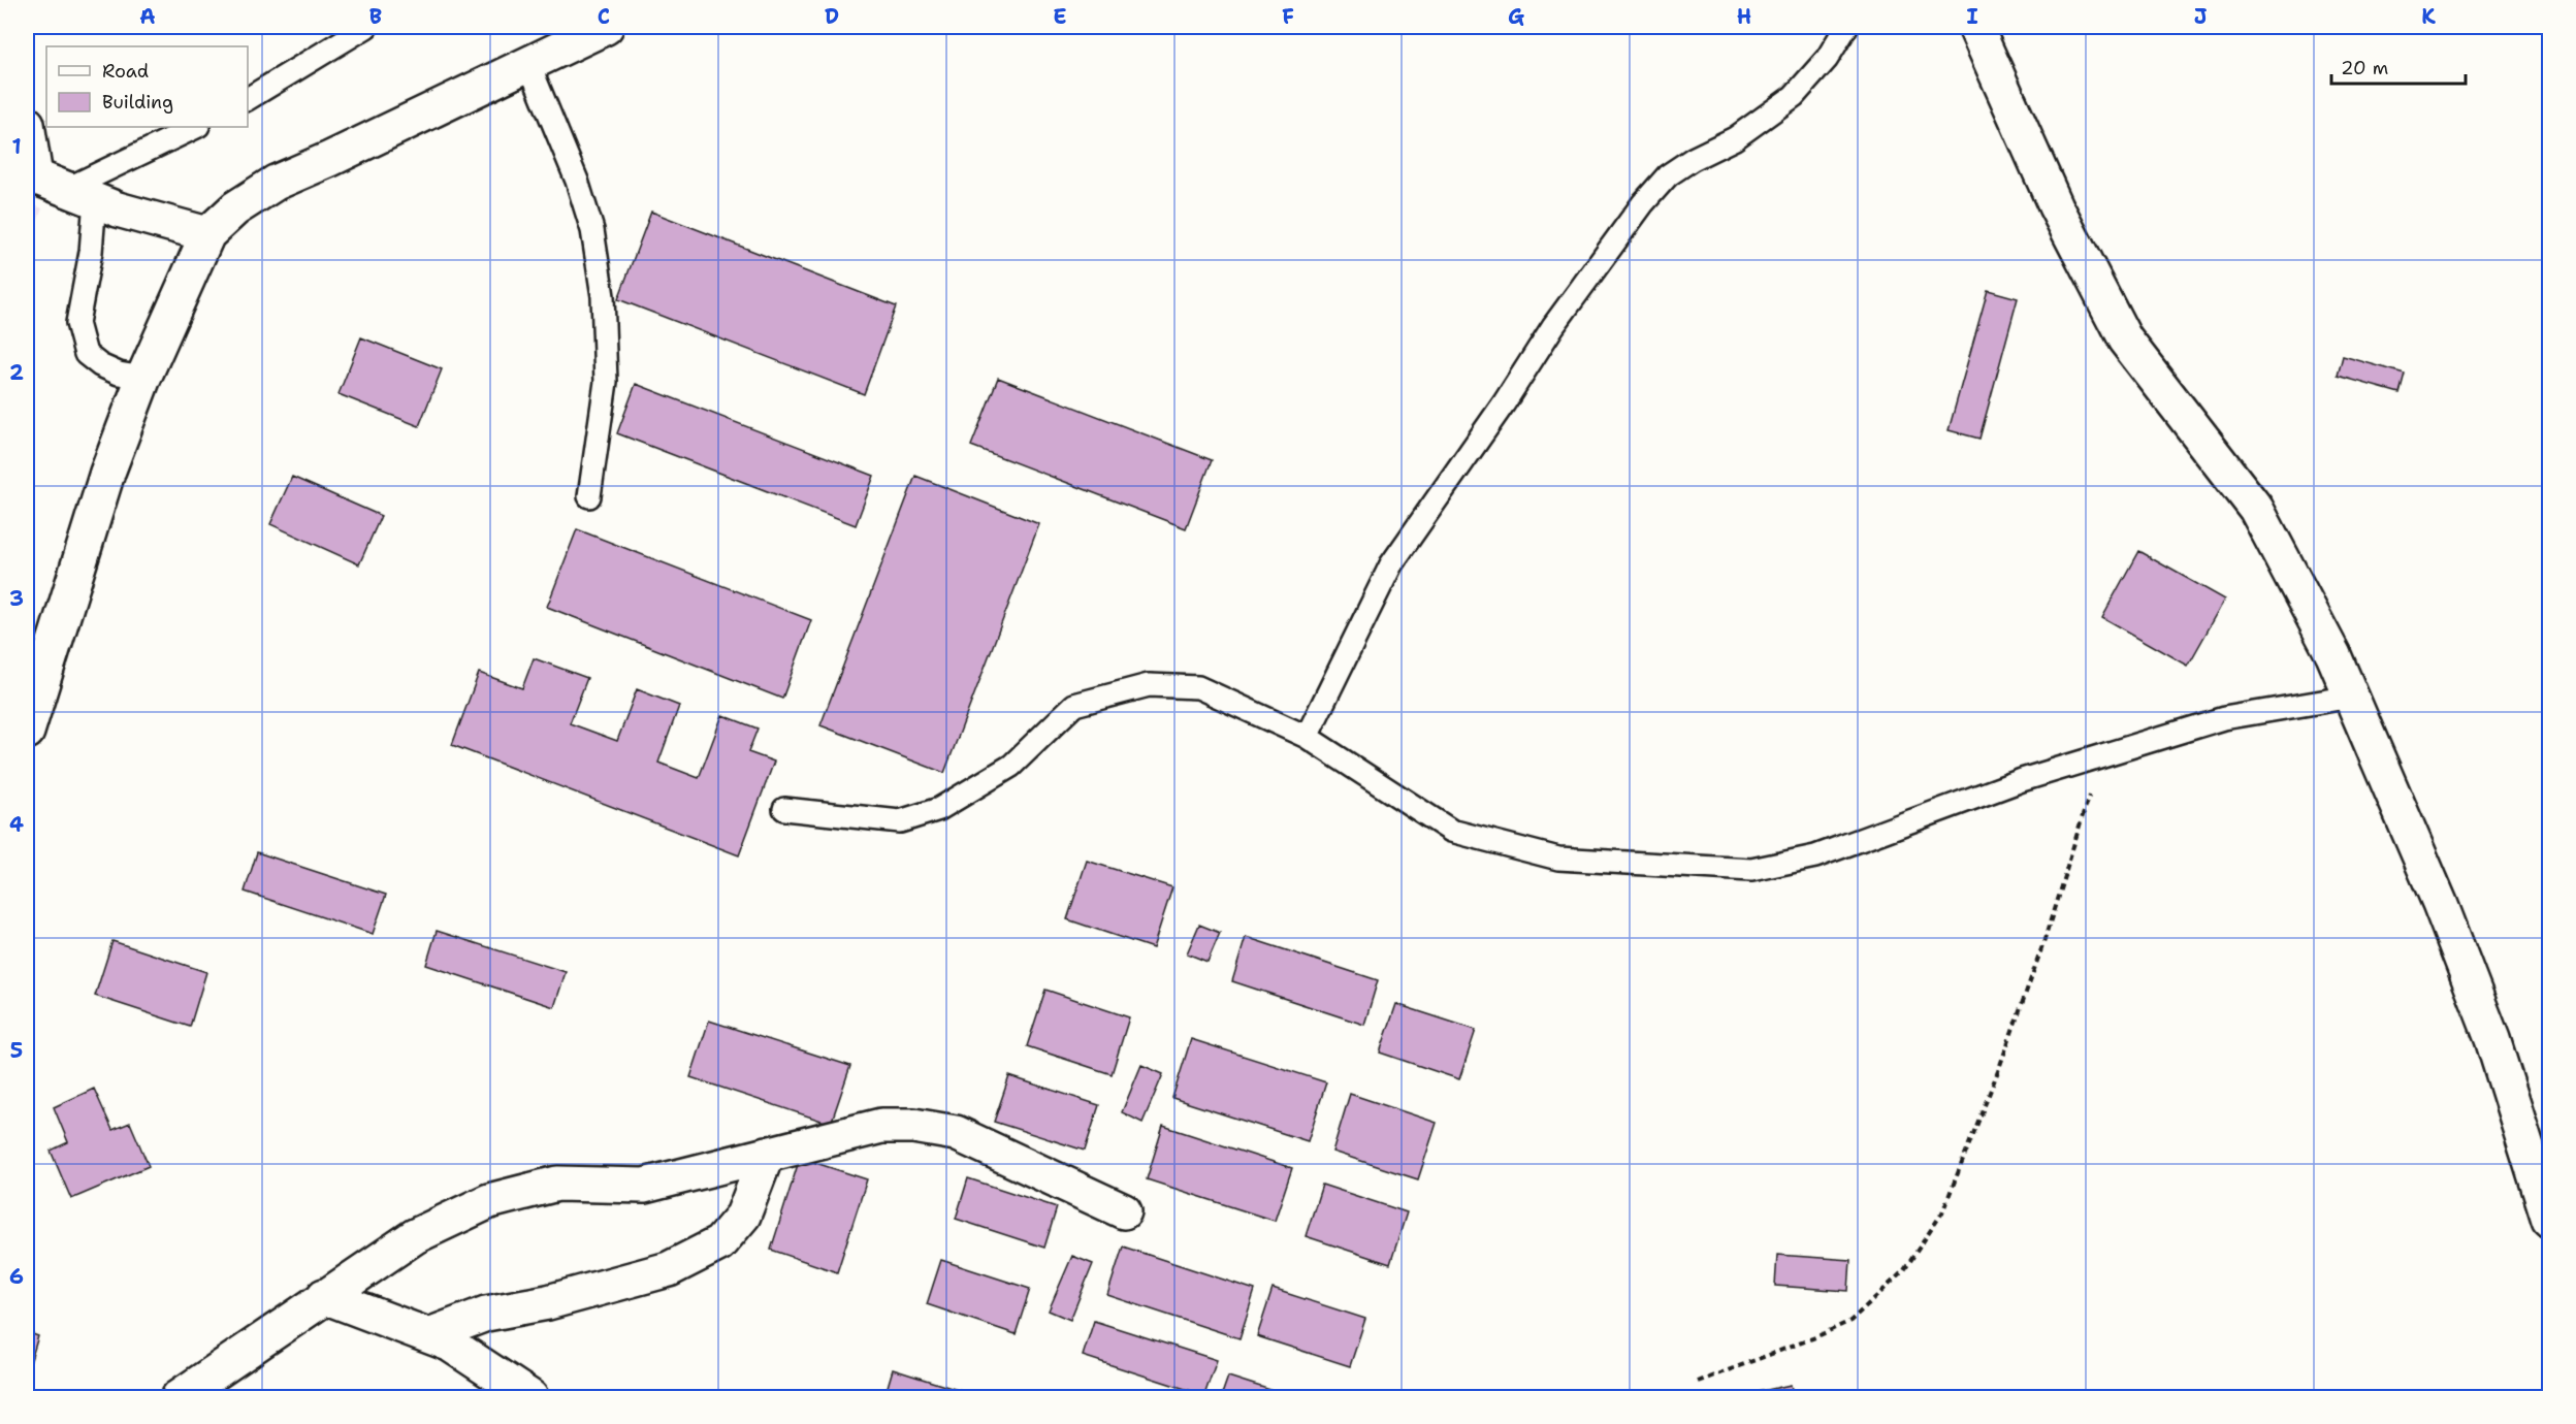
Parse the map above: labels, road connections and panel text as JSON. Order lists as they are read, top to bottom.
{
  "legend": ["Road", "Building"],
  "scale_bar": "20 m",
  "grid": {
    "columns": [
      "A",
      "B",
      "C",
      "D",
      "E",
      "F",
      "G",
      "H",
      "I",
      "J",
      "K"
    ],
    "rows": [
      "1",
      "2",
      "3",
      "4",
      "5",
      "6"
    ]
  }
}
